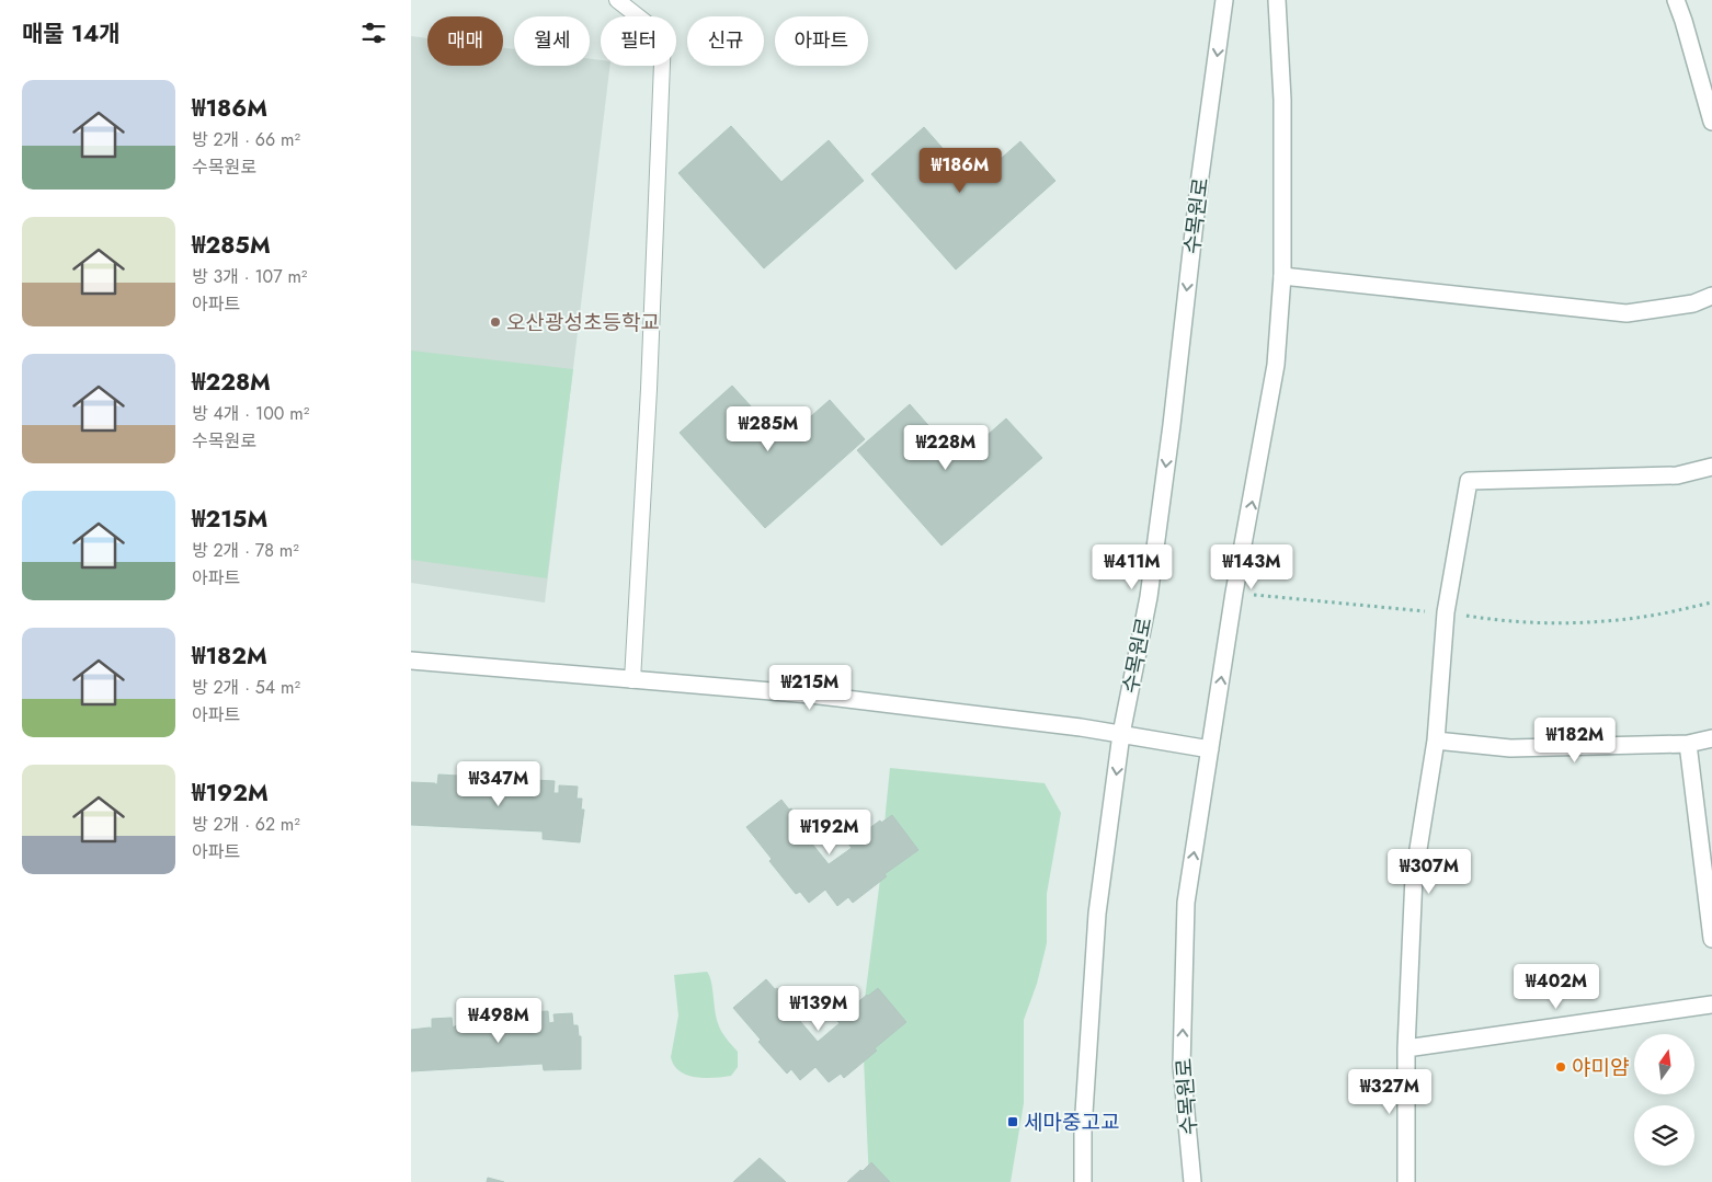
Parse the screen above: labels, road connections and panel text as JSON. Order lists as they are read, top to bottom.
{
  "streets": {
    "street": ["수목원로"]
  },
  "places": {
    "other": ["오산광성초등학교", "야미얌"],
    "transit": ["세마중고교"]
  },
  "north": "top",
  "page": {
    "heading": "매물 14개",
    "chip": [
      "매매",
      "월세",
      "필터",
      "신규",
      "아파트"
    ],
    "list": [
      {
        "name": "₩186M",
        "note": "방 2개 · 66 m² · 수목원로"
      },
      {
        "name": "₩285M",
        "note": "방 3개 · 107 m² · 아파트"
      },
      {
        "name": "₩228M",
        "note": "방 4개 · 100 m² · 수목원로"
      },
      {
        "name": "₩215M",
        "note": "방 2개 · 78 m² · 아파트"
      },
      {
        "name": "₩182M",
        "note": "방 2개 · 54 m² · 아파트"
      },
      {
        "name": "₩192M",
        "note": "방 2개 · 62 m² · 아파트"
      }
    ],
    "price": [
      "₩186M",
      "₩285M",
      "₩228M",
      "₩411M",
      "₩143M",
      "₩215M",
      "₩182M",
      "₩347M",
      "₩192M",
      "₩307M",
      "₩402M",
      "₩139M",
      "₩498M",
      "₩327M"
    ]
  }
}
